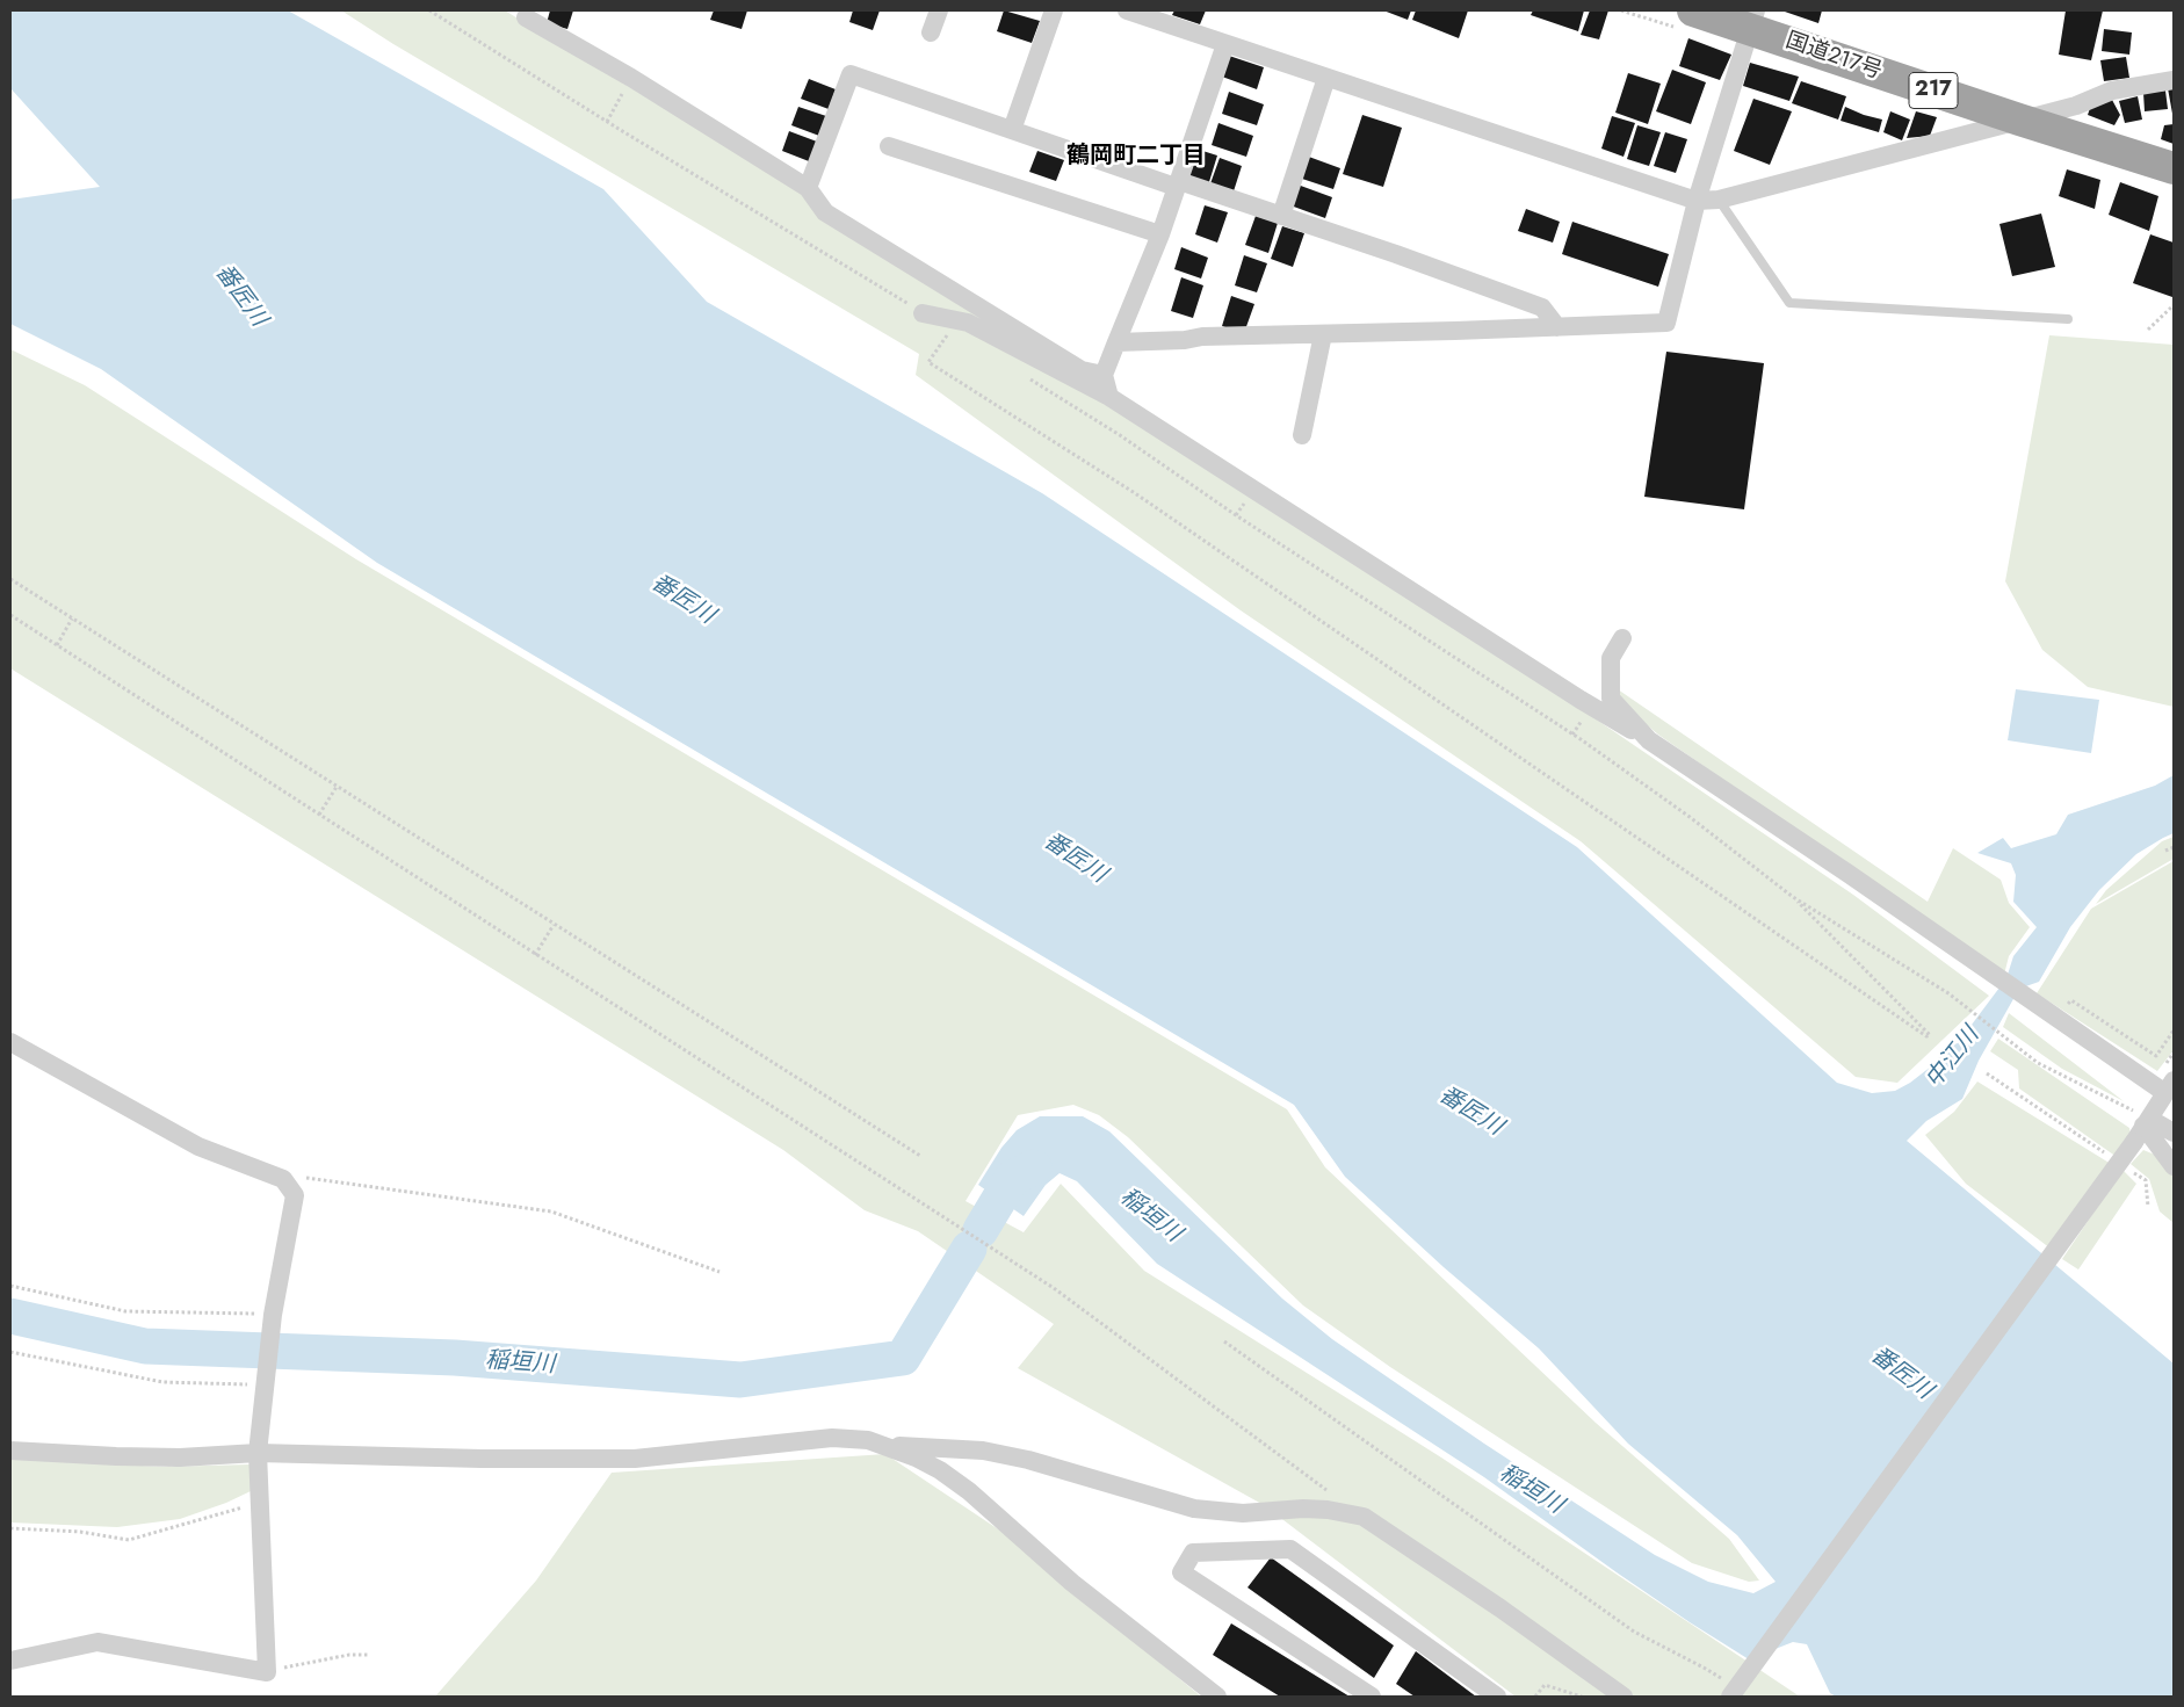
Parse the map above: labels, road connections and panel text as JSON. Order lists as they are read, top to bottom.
{
  "streets": {
    "highway": ["国道217号", "217"]
  },
  "districts": ["鶴岡町二丁目"],
  "water": ["番匠川", "中江川", "稲垣川"]
}
